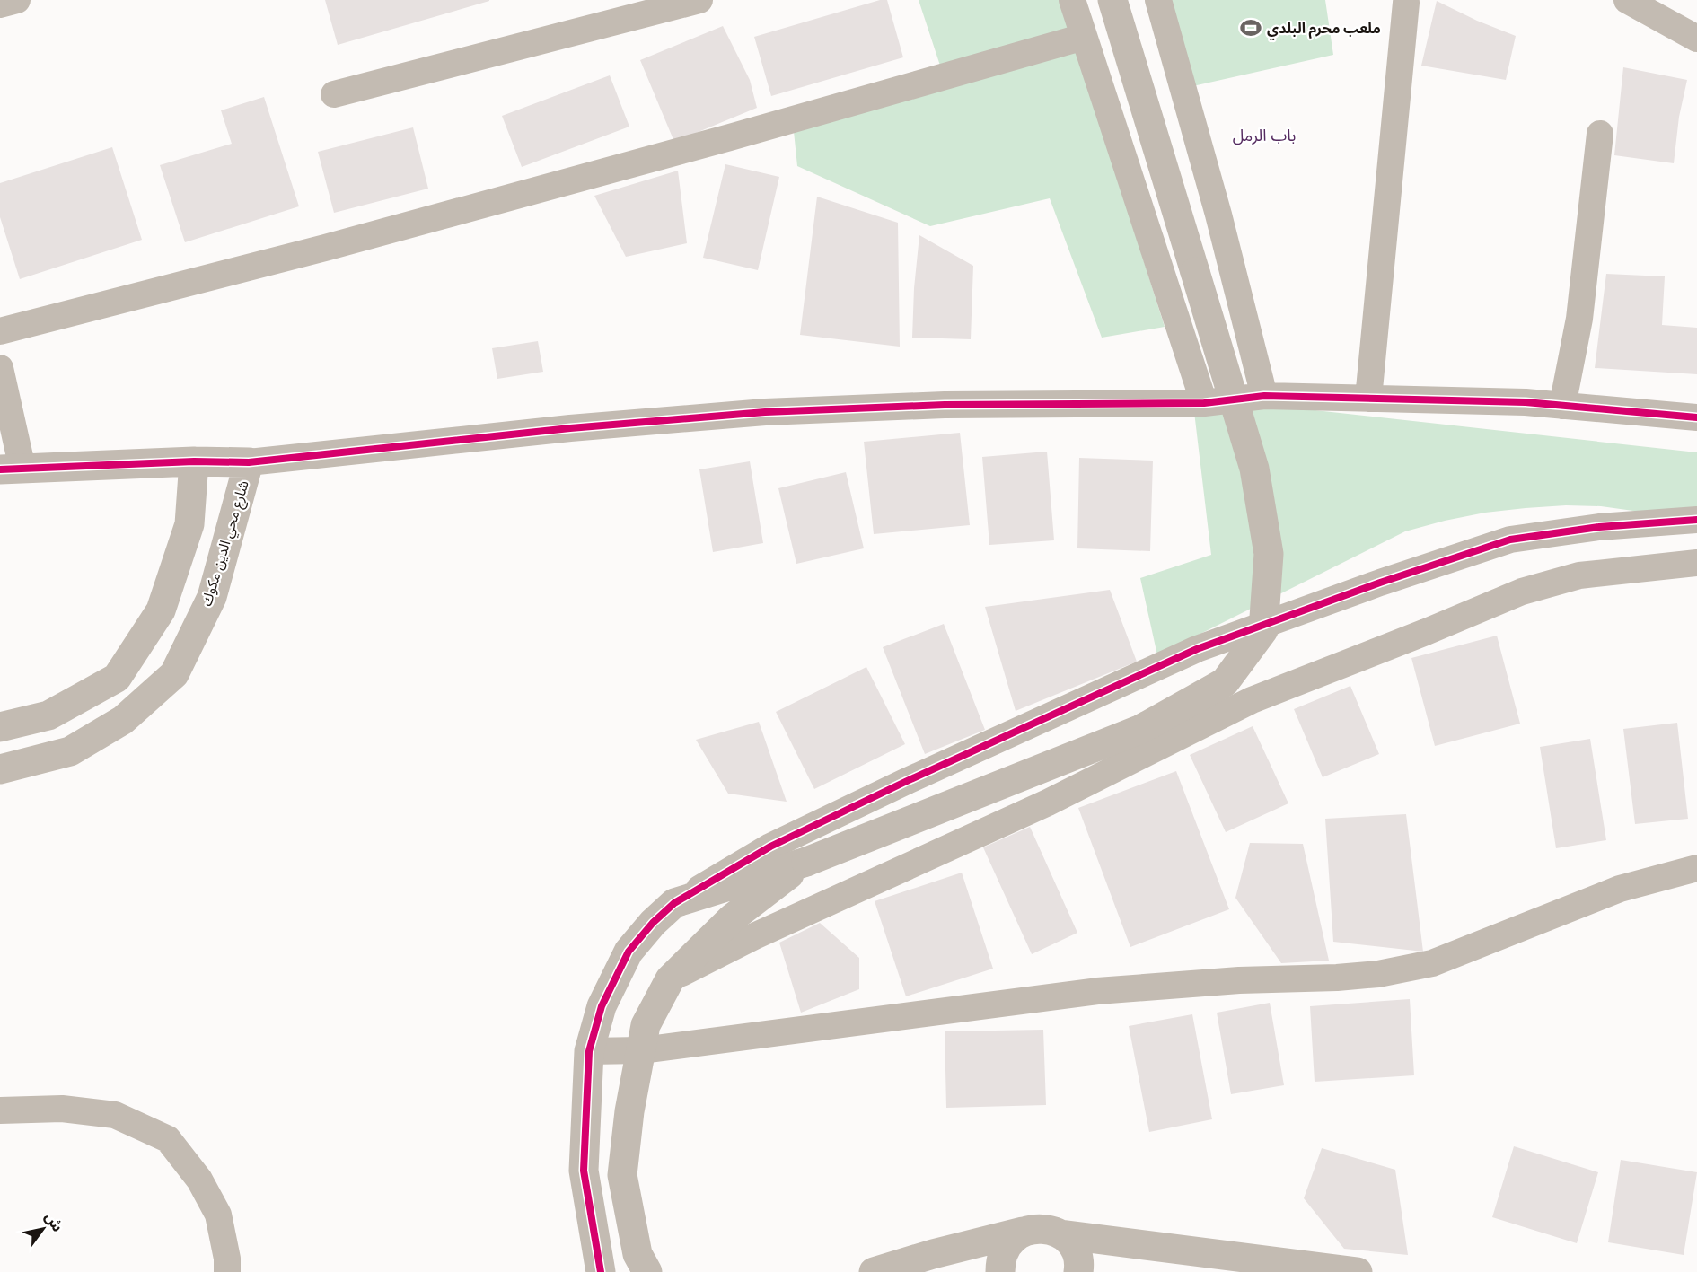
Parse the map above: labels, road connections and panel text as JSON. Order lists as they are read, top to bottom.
{
  "streets": {
    "street": ["شارع محي الدين مكوك"]
  },
  "districts": ["باب الرمل"],
  "places": {
    "sports": ["ملعب محرم البلدي"]
  },
  "north": "top right"
}
